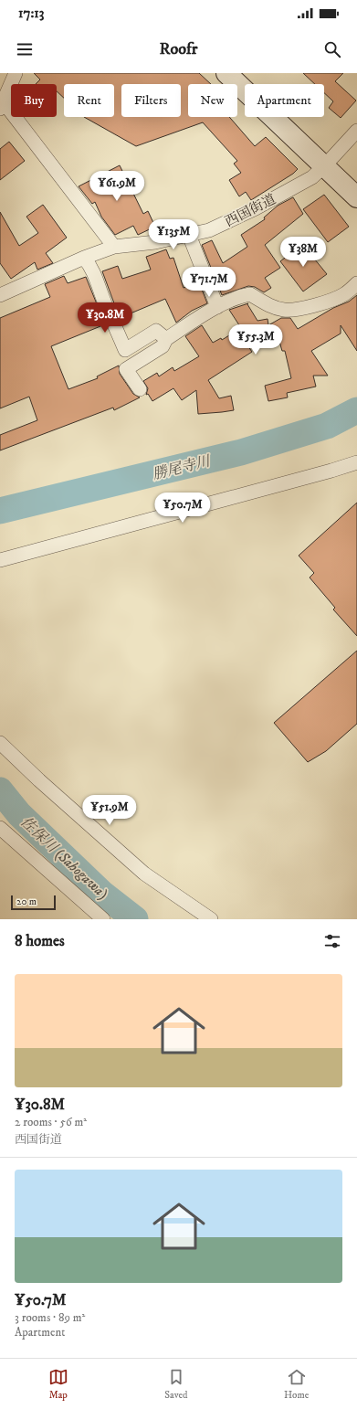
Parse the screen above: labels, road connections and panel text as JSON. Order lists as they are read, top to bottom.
{
  "streets": {
    "street": ["西国街道"]
  },
  "water": ["勝尾寺川", "佐保川 (Sahogawa)"],
  "scale_bar": "20 m",
  "page": {
    "status": "17:13",
    "header": "Roofr",
    "chip": [
      "Buy",
      "Rent",
      "Filters",
      "New",
      "Apartment"
    ],
    "price": [
      "¥61.9M",
      "¥135M",
      "¥38M",
      "¥71.7M",
      "¥30.8M",
      "¥55.3M",
      "¥50.7M",
      "¥51.9M"
    ],
    "scale": "20 m",
    "heading": "8 homes",
    "list": [
      {
        "name": "¥30.8M",
        "note": "2 rooms · 56 m² · 西国街道"
      },
      {
        "name": "¥50.7M",
        "note": "3 rooms · 89 m² · Apartment"
      }
    ],
    "tabs": ["Map", "Saved", "Home"]
  }
}
